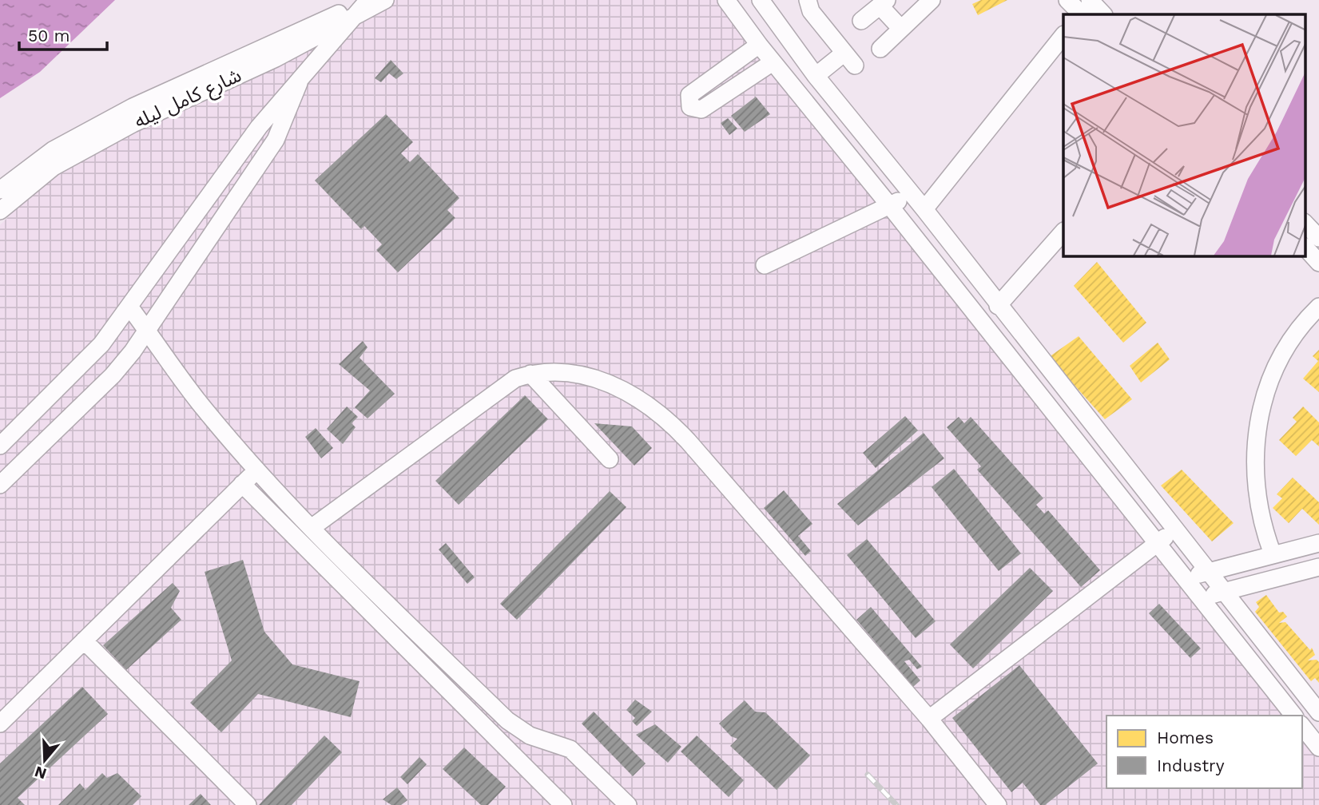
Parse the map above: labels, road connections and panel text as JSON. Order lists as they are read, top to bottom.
{
  "streets": {
    "street": ["شارع كامل ليله"]
  },
  "legend": ["Homes", "Industry"],
  "scale_bar": "50 m",
  "north": "bottom"
}
